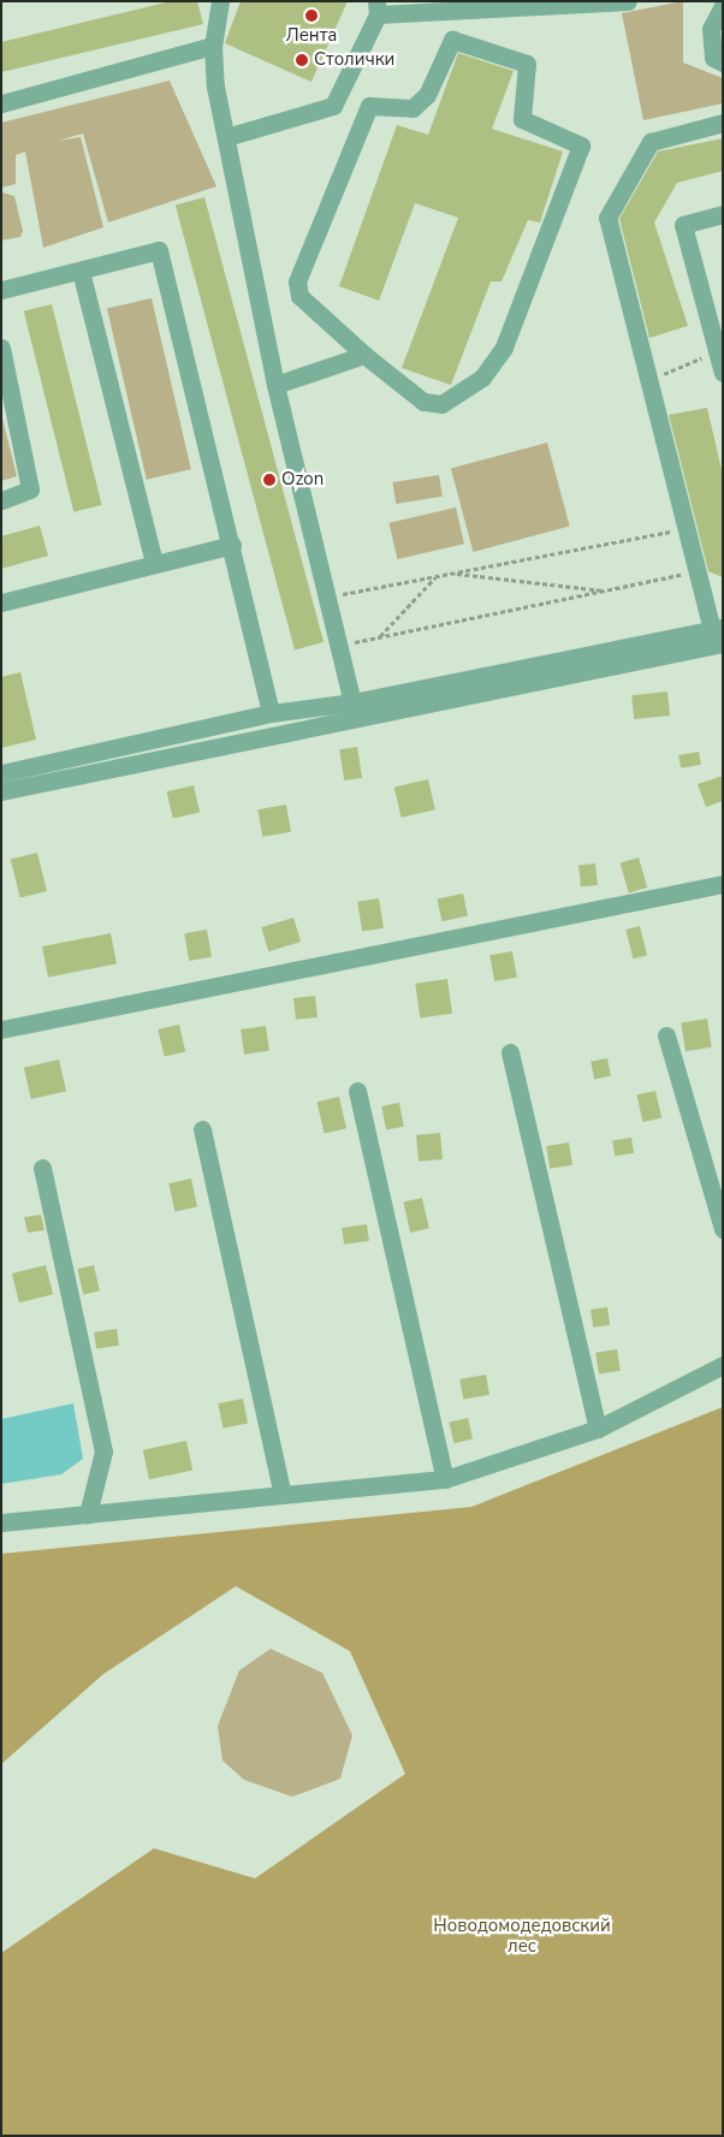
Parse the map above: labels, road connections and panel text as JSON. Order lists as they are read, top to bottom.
{
  "parks": ["Новодомодедовский лес"],
  "places": ["Лента", "Столички", "Ozon"]
}
